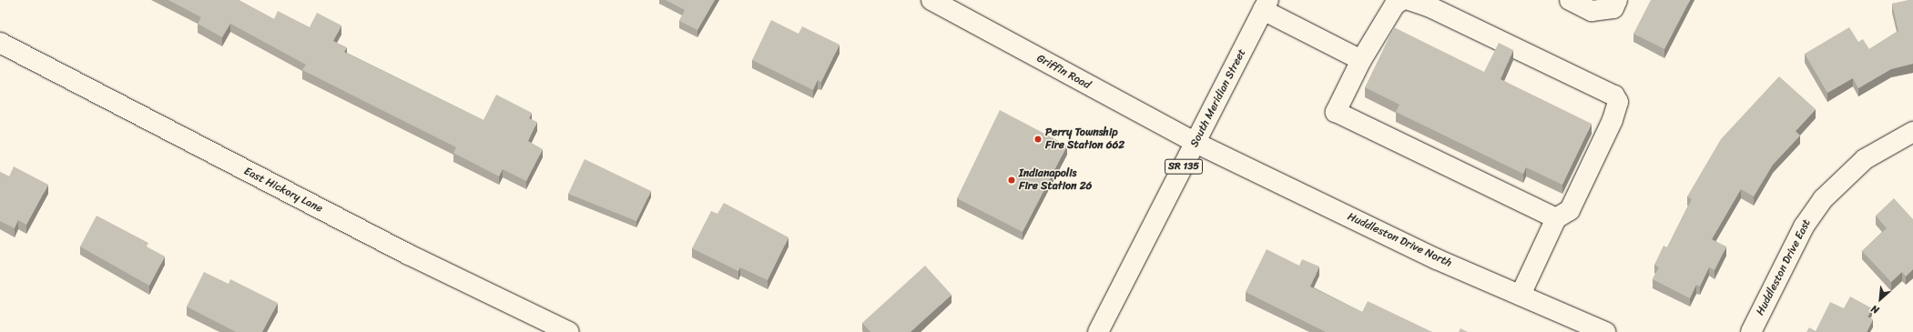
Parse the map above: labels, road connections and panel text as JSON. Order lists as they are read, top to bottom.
{
  "streets": {
    "street": [
      "Griffin Road",
      "South Meridian Street",
      "SR 135",
      "East Hickory Lane",
      "Huddleston Drive North",
      "Huddleston Drive East"
    ]
  },
  "crossings": [
    ["Griffin Road", "South Meridian Street"],
    ["Griffin Road", "Huddleston Drive North"],
    ["South Meridian Street", "Huddleston Drive North"]
  ],
  "places": ["Perry Township Fire Station 662", "Indianapolis Fire Station 26"],
  "north": "bottom left"
}
